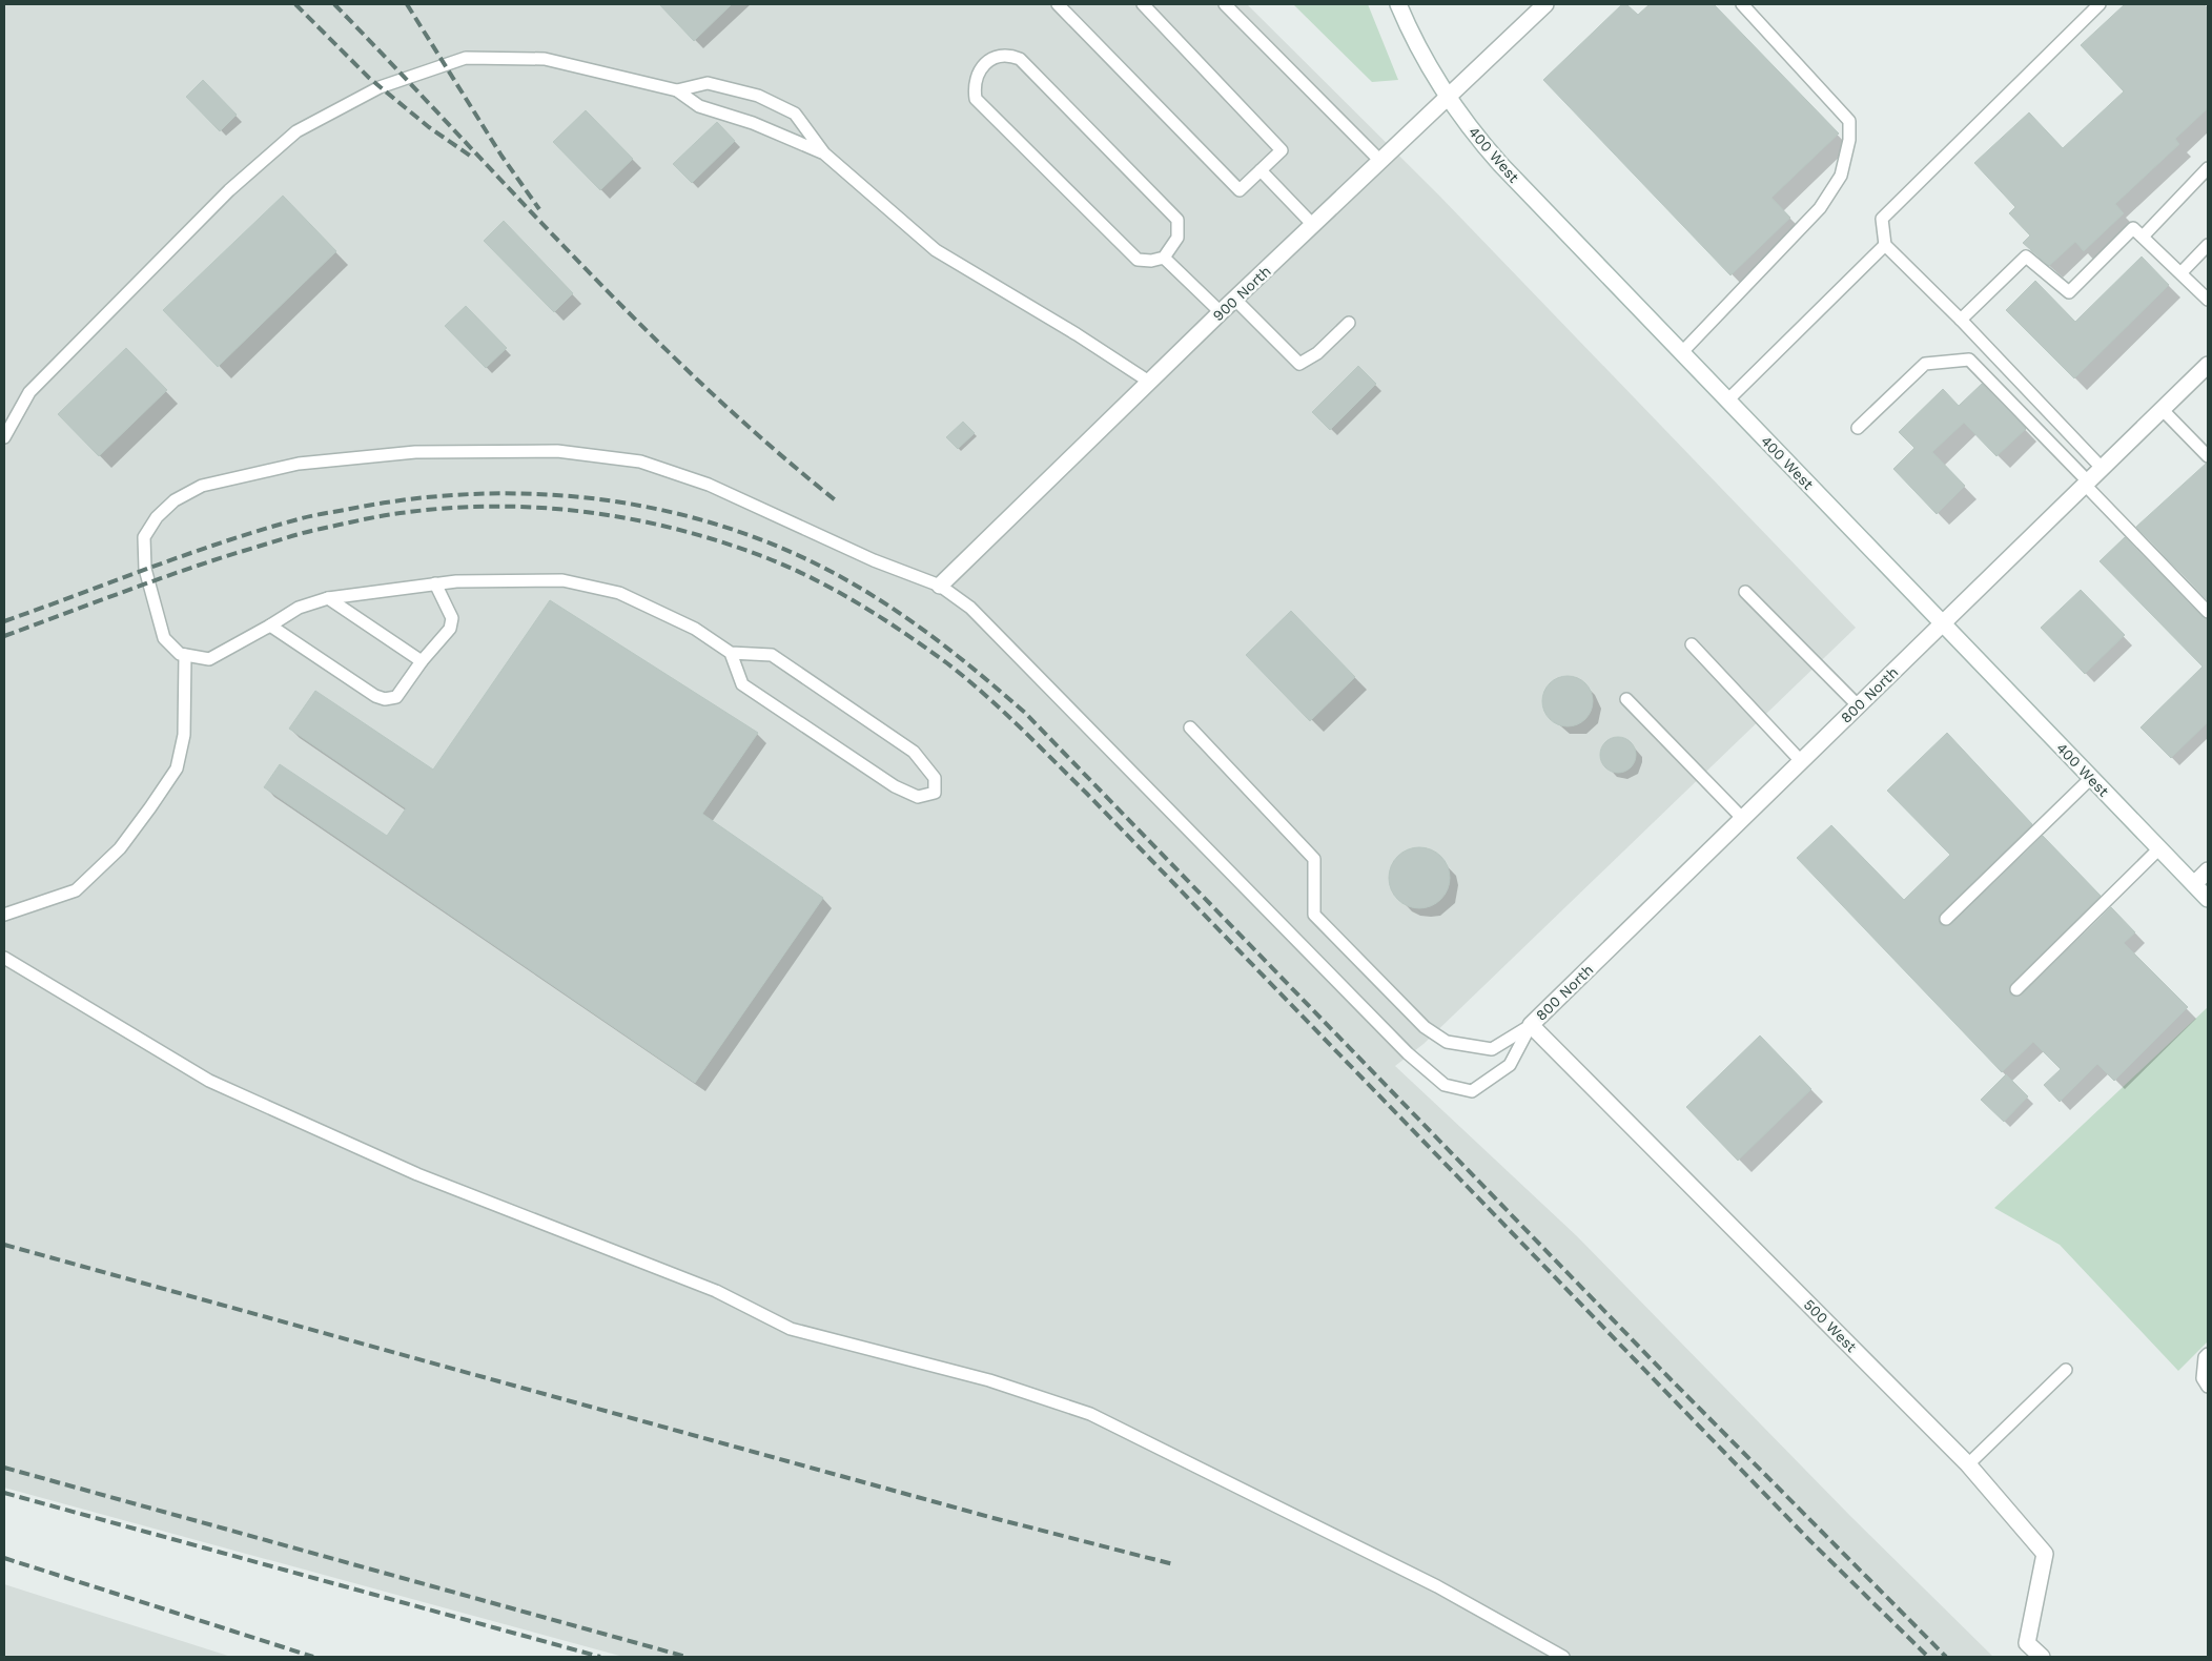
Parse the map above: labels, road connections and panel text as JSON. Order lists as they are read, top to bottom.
{
  "streets": {
    "street": [
      "400 West",
      "900 North",
      "800 North",
      "500 West"
    ]
  },
  "crossings": [
    ["400 West", "900 North"],
    ["400 West", "800 North"],
    ["800 North", "500 West"]
  ]
}
